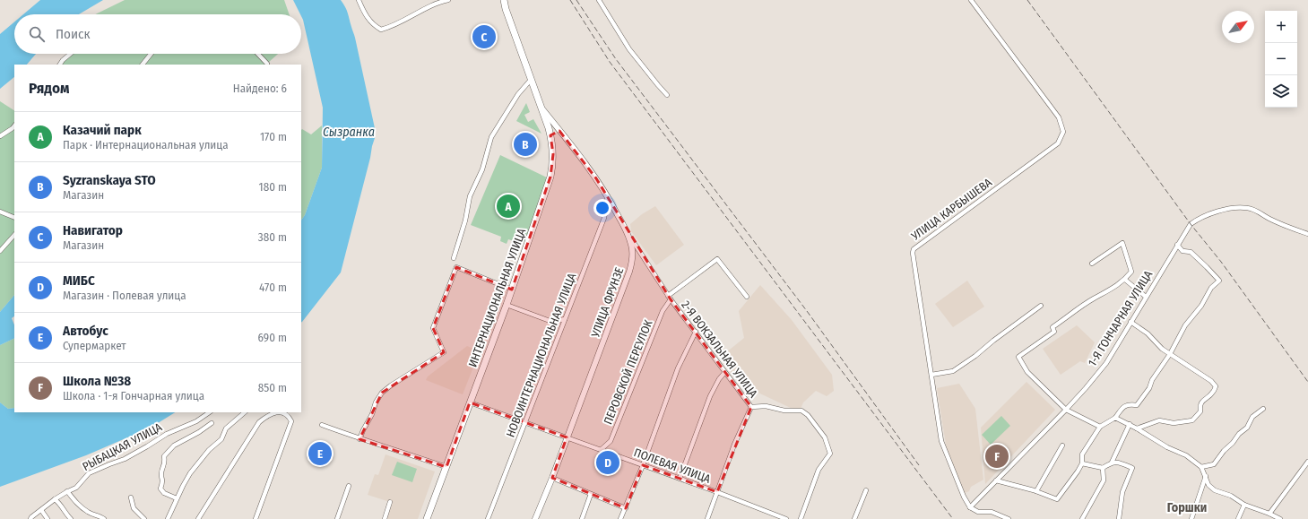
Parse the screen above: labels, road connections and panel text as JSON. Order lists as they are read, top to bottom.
{
  "streets": {
    "main road": ["ИНТЕРНАЦИОНАЛЬНАЯ УЛИЦА"],
    "street": [
      "УЛИЦА КАРБЫШЕВА",
      "УЛИЦА ФРУНЗЕ",
      "1-Я ГОНЧАРНАЯ УЛИЦА",
      "2-Я ВОКЗАЛЬНАЯ УЛИЦА",
      "НОВОИНТЕРНАЦИОНАЛЬНАЯ УЛИЦА",
      "ПЕРОВСКОЙ ПЕРЕУЛОК",
      "РЫБАЦКАЯ УЛИЦА",
      "ПОЛЕВАЯ УЛИЦА"
    ]
  },
  "crossings": [
    ["УЛИЦА КАРБЫШЕВА", "1-Я ГОНЧАРНАЯ УЛИЦА"],
    ["ИНТЕРНАЦИОНАЛЬНАЯ УЛИЦА", "УЛИЦА ФРУНЗЕ"],
    ["ИНТЕРНАЦИОНАЛЬНАЯ УЛИЦА", "ПОЛЕВАЯ УЛИЦА"],
    ["УЛИЦА ФРУНЗЕ", "2-Я ВОКЗАЛЬНАЯ УЛИЦА"],
    ["УЛИЦА ФРУНЗЕ", "НОВОИНТЕРНАЦИОНАЛЬНАЯ УЛИЦА"],
    ["УЛИЦА ФРУНЗЕ", "ПОЛЕВАЯ УЛИЦА"],
    ["2-Я ВОКЗАЛЬНАЯ УЛИЦА", "ПЕРОВСКОЙ ПЕРЕУЛОК"],
    ["НОВОИНТЕРНАЦИОНАЛЬНАЯ УЛИЦА", "ПОЛЕВАЯ УЛИЦА"],
    ["ПЕРОВСКОЙ ПЕРЕУЛОК", "ПОЛЕВАЯ УЛИЦА"]
  ],
  "districts": ["Горшки"],
  "water": ["Сызранка"],
  "north": "top right",
  "page": {
    "map_buttons": ["+", "−"],
    "search": "Поиск",
    "pins": [
      "C",
      "B",
      "A",
      "E",
      "F",
      "D"
    ],
    "heading": ["Рядом", "Найдено: 6"],
    "list": [
      {
        "mark": "A",
        "name": "Казачий парк",
        "note": "Парк · Интернациональная улица",
        "value": "170 m"
      },
      {
        "mark": "B",
        "name": "Syzranskaya STO",
        "note": "Магазин",
        "value": "180 m"
      },
      {
        "mark": "C",
        "name": "Навигатор",
        "note": "Магазин",
        "value": "380 m"
      },
      {
        "mark": "D",
        "name": "МИБС",
        "note": "Магазин · Полевая улица",
        "value": "470 m"
      },
      {
        "mark": "E",
        "name": "Автобус",
        "note": "Супермаркет",
        "value": "690 m"
      },
      {
        "mark": "F",
        "name": "Школа №38",
        "note": "Школа · 1-я Гончарная улица",
        "value": "850 m"
      }
    ]
  }
}
